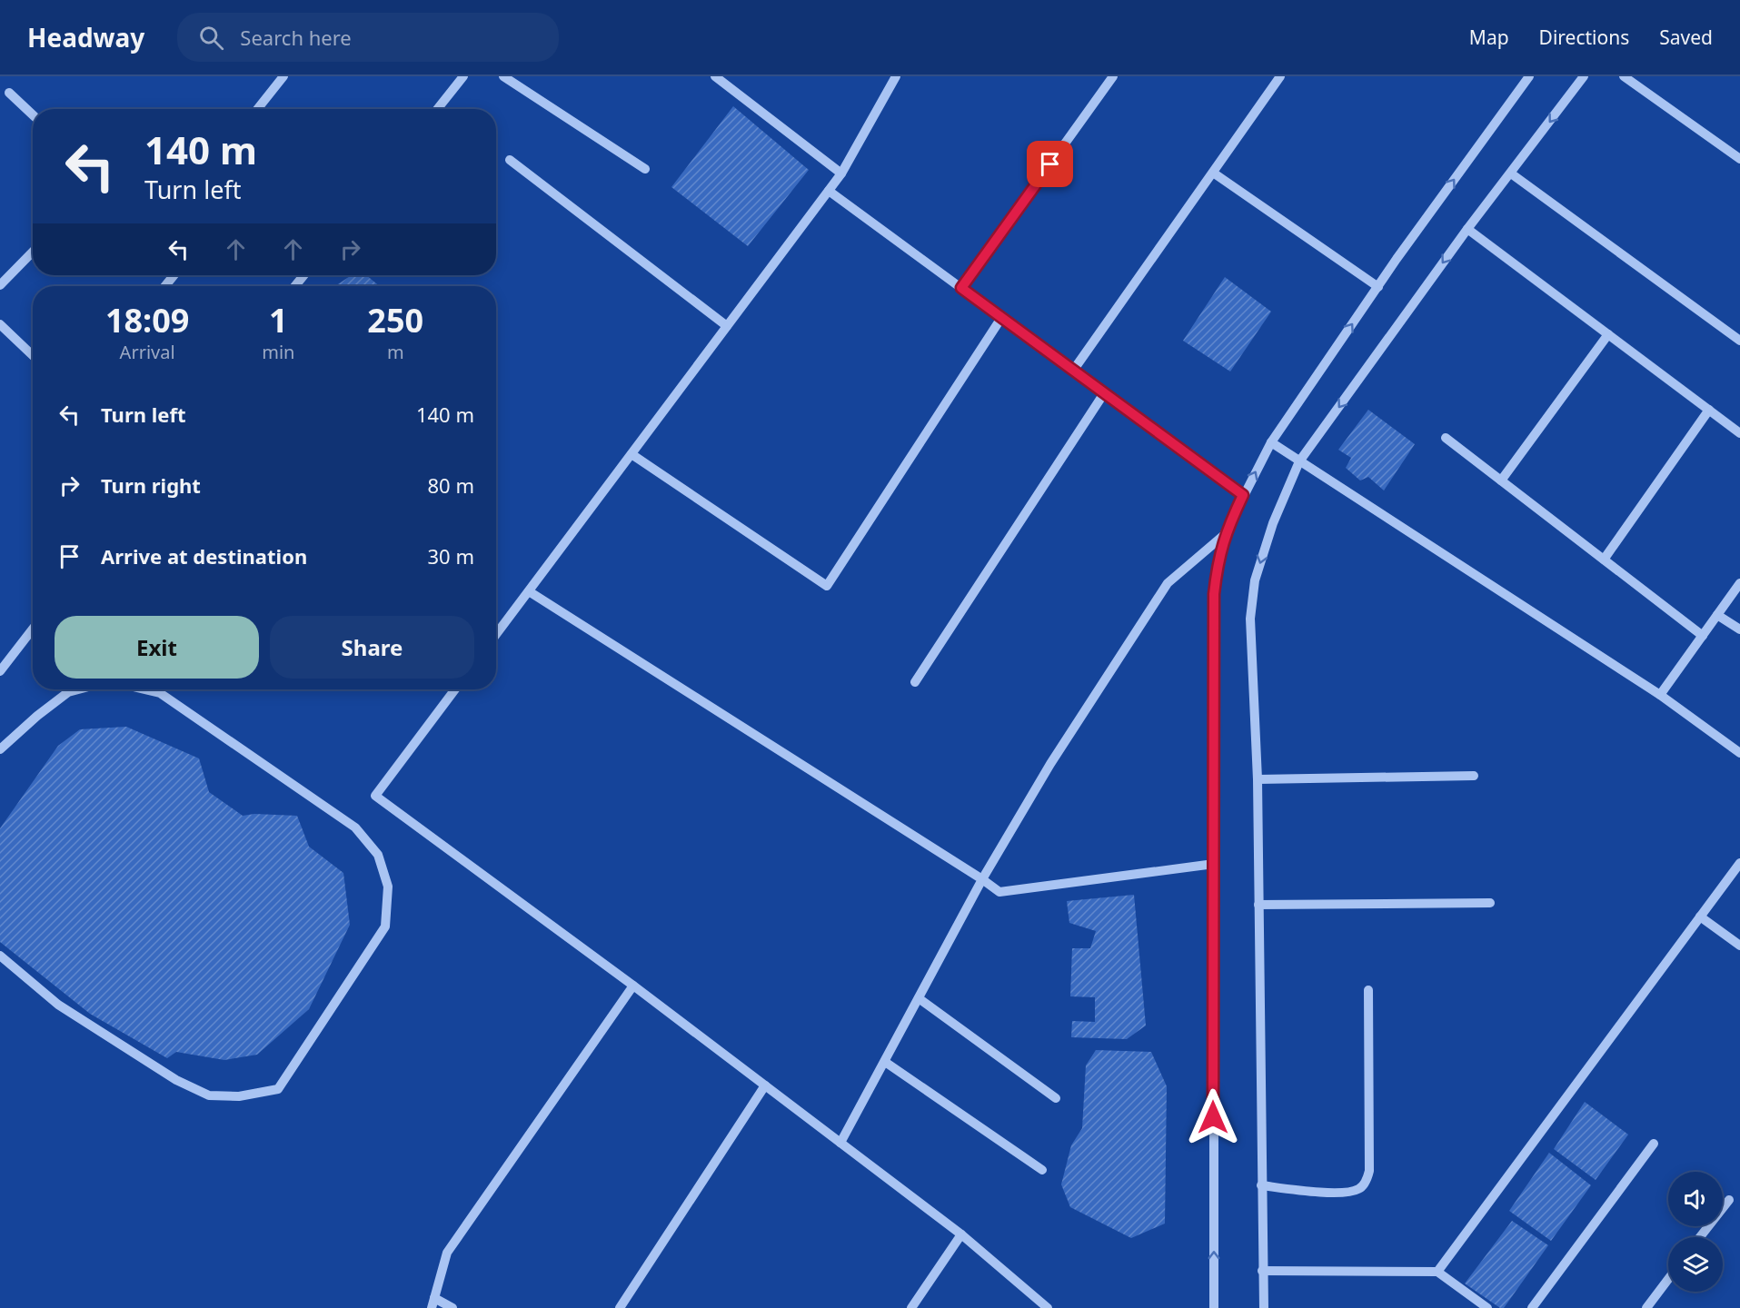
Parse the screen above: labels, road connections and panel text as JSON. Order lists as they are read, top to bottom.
{
  "page": {
    "header": "Headway",
    "search": "Search here",
    "nav": ["Map", "Directions", "Saved"],
    "turn": ["140 m", "Turn left"],
    "eta": [
      "18:09",
      "Arrival",
      "1",
      "min",
      "250",
      "m"
    ],
    "list": [
      {
        "name": "Turn left",
        "value": "140 m"
      },
      {
        "name": "Turn right",
        "value": "80 m"
      },
      {
        "name": "Arrive at destination",
        "value": "30 m"
      }
    ],
    "buttons": ["Exit", "Share"]
  }
}
